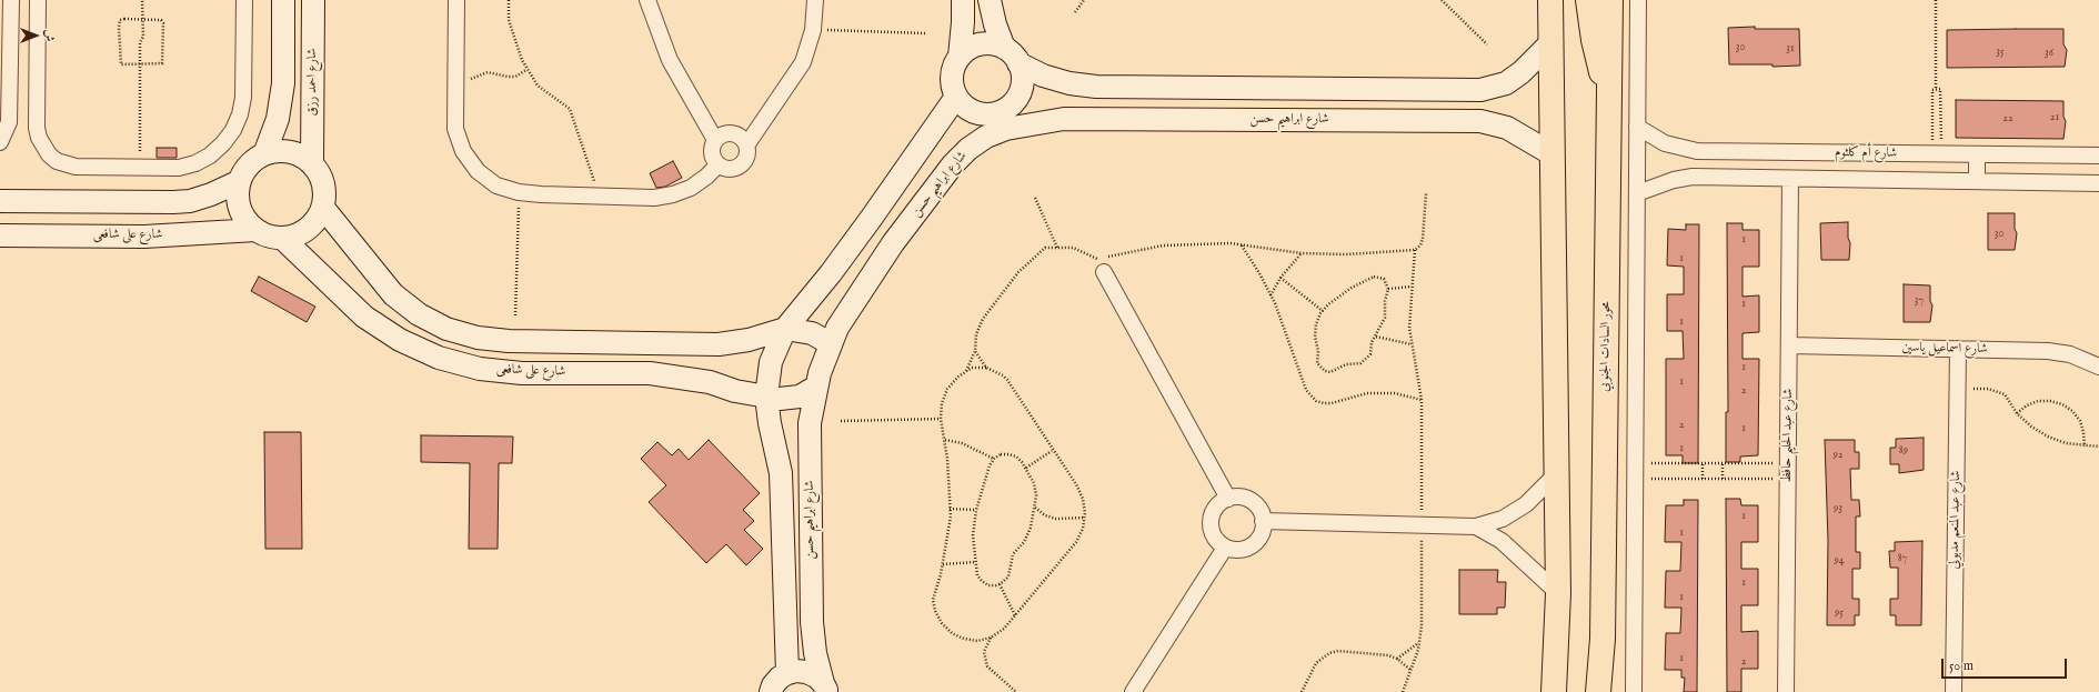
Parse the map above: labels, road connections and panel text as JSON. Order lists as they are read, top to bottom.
{
  "streets": {
    "main road": ["محور السادات الجنوبي"],
    "street": [
      "شارع احمد رزق",
      "شارع ابراهيم حسن",
      "شارع أم كلثوم",
      "شارع على شافعى",
      "شارع اسماعيل ياسين",
      "شارع عبد الحليم حافظ",
      "شارع عبد المنعم مدبولي"
    ]
  },
  "crossings": [
    ["شارع احمد رزق", "شارع على شافعى"],
    ["شارع ابراهيم حسن", "شارع على شافعى"],
    ["شارع أم كلثوم", "شارع عبد الحليم حافظ"],
    ["شارع اسماعيل ياسين", "شارع عبد الحليم حافظ"],
    ["شارع اسماعيل ياسين", "شارع عبد المنعم مدبولي"]
  ],
  "house_numbers": [
    "30",
    "31",
    "35",
    "36",
    "21",
    "22",
    "30",
    "1",
    "1",
    "37",
    "1",
    "1",
    "1",
    "1",
    "2",
    "2",
    "1",
    "1",
    "89",
    "92",
    "93",
    "1",
    "1",
    "87",
    "94",
    "1",
    "1",
    "95",
    "1",
    "2"
  ],
  "scale_bar": "50 m",
  "north": "right"
}
